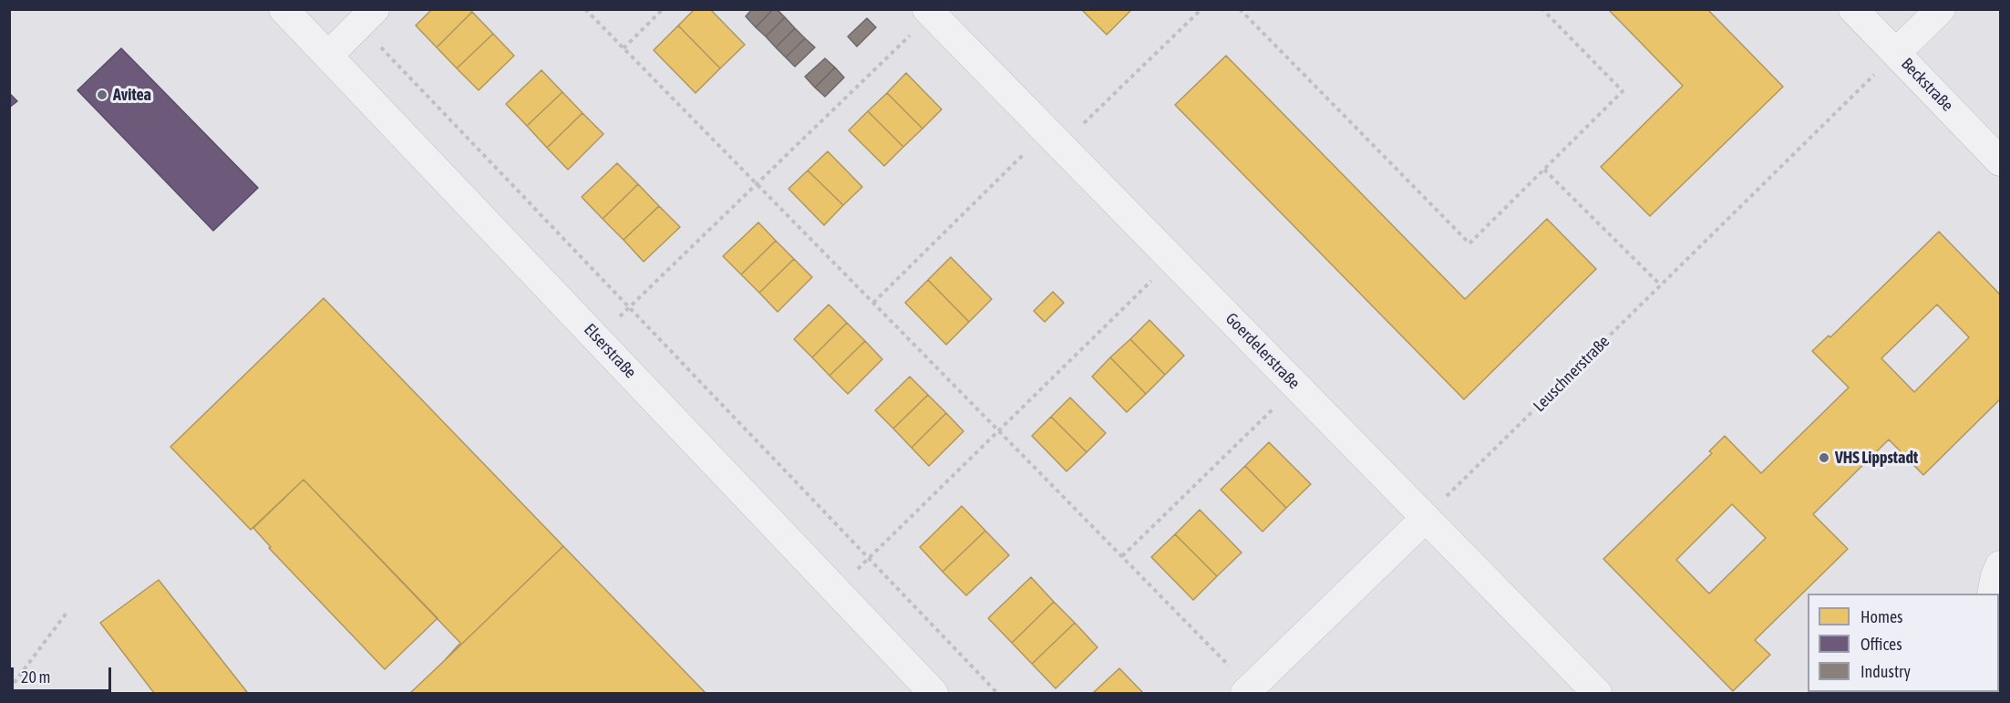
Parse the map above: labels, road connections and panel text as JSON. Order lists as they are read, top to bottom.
{
  "streets": {
    "street": ["Beckstraße", "Elserstraße", "Goerdelerstraße"],
    "path": ["Leuschnerstraße"]
  },
  "crossings": [
    ["Beckstraße", "Leuschnerstraße"],
    ["Goerdelerstraße", "Leuschnerstraße"]
  ],
  "places": ["Avitea", "VHS Lippstadt"],
  "legend": ["Homes", "Offices", "Industry"],
  "scale_bar": "20 m"
}
